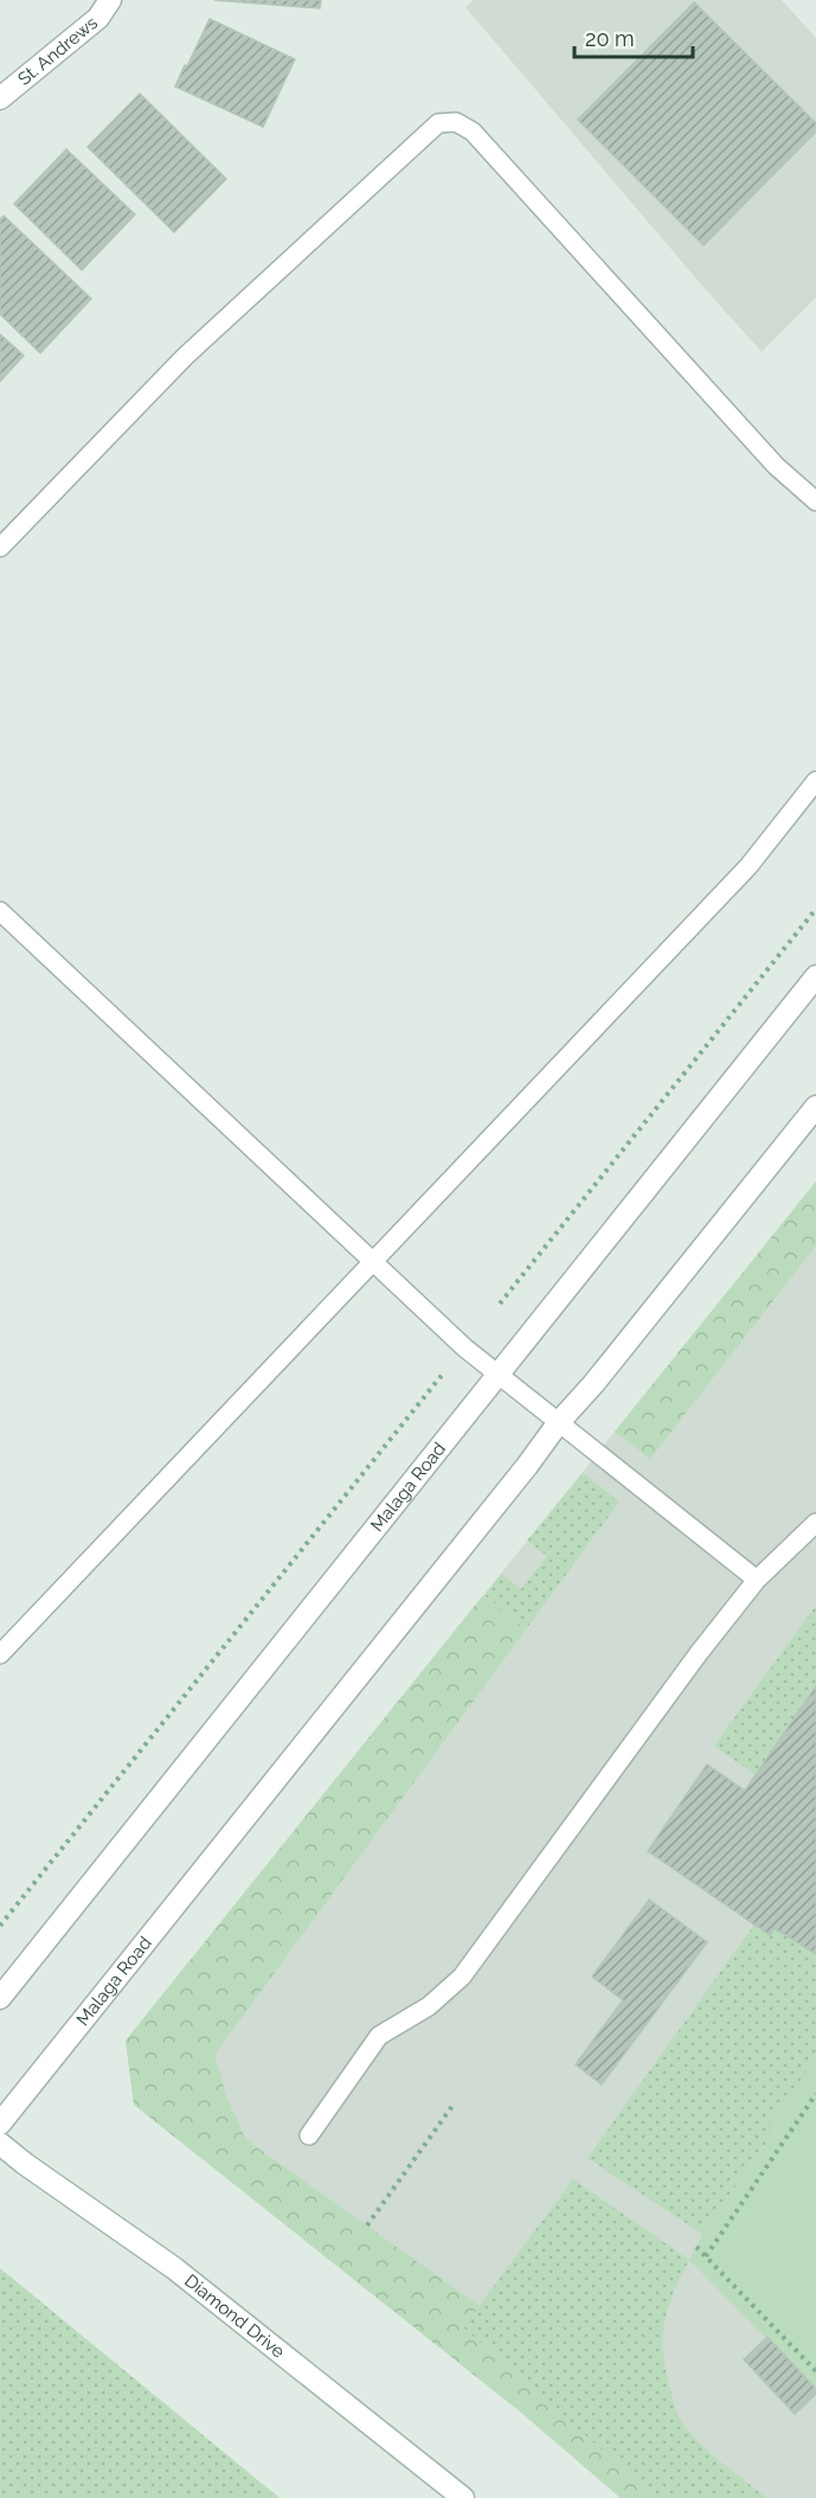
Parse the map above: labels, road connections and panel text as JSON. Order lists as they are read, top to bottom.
{
  "streets": {
    "street": ["St. Andrews", "Malaga Road", "Diamond Drive"]
  },
  "scale_bar": "20 m"
}
